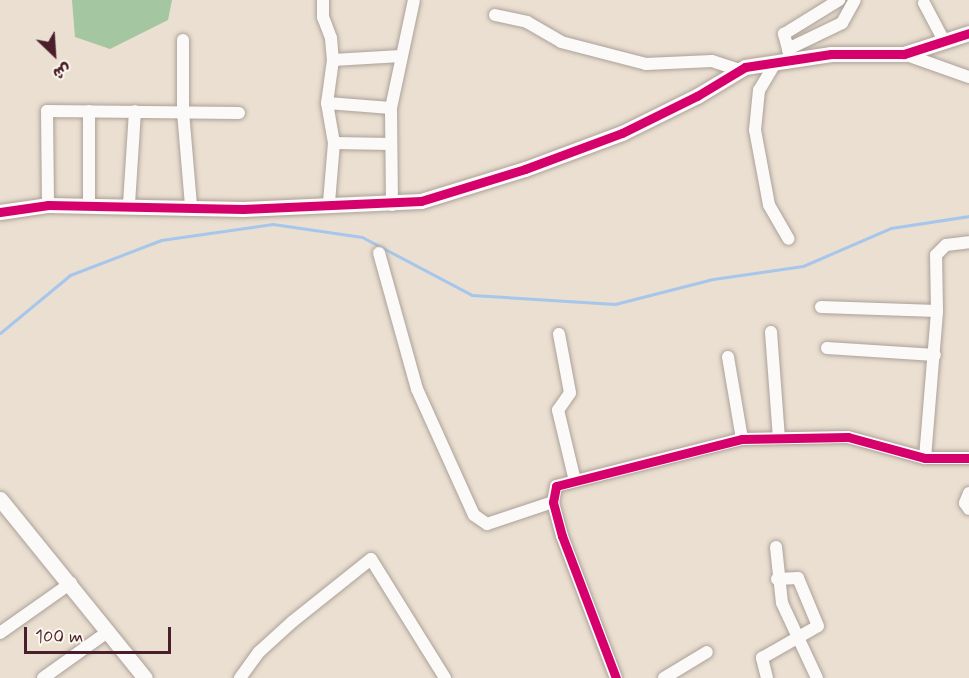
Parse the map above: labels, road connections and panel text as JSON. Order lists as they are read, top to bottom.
{
  "scale_bar": "100 m",
  "north": "bottom right"
}
